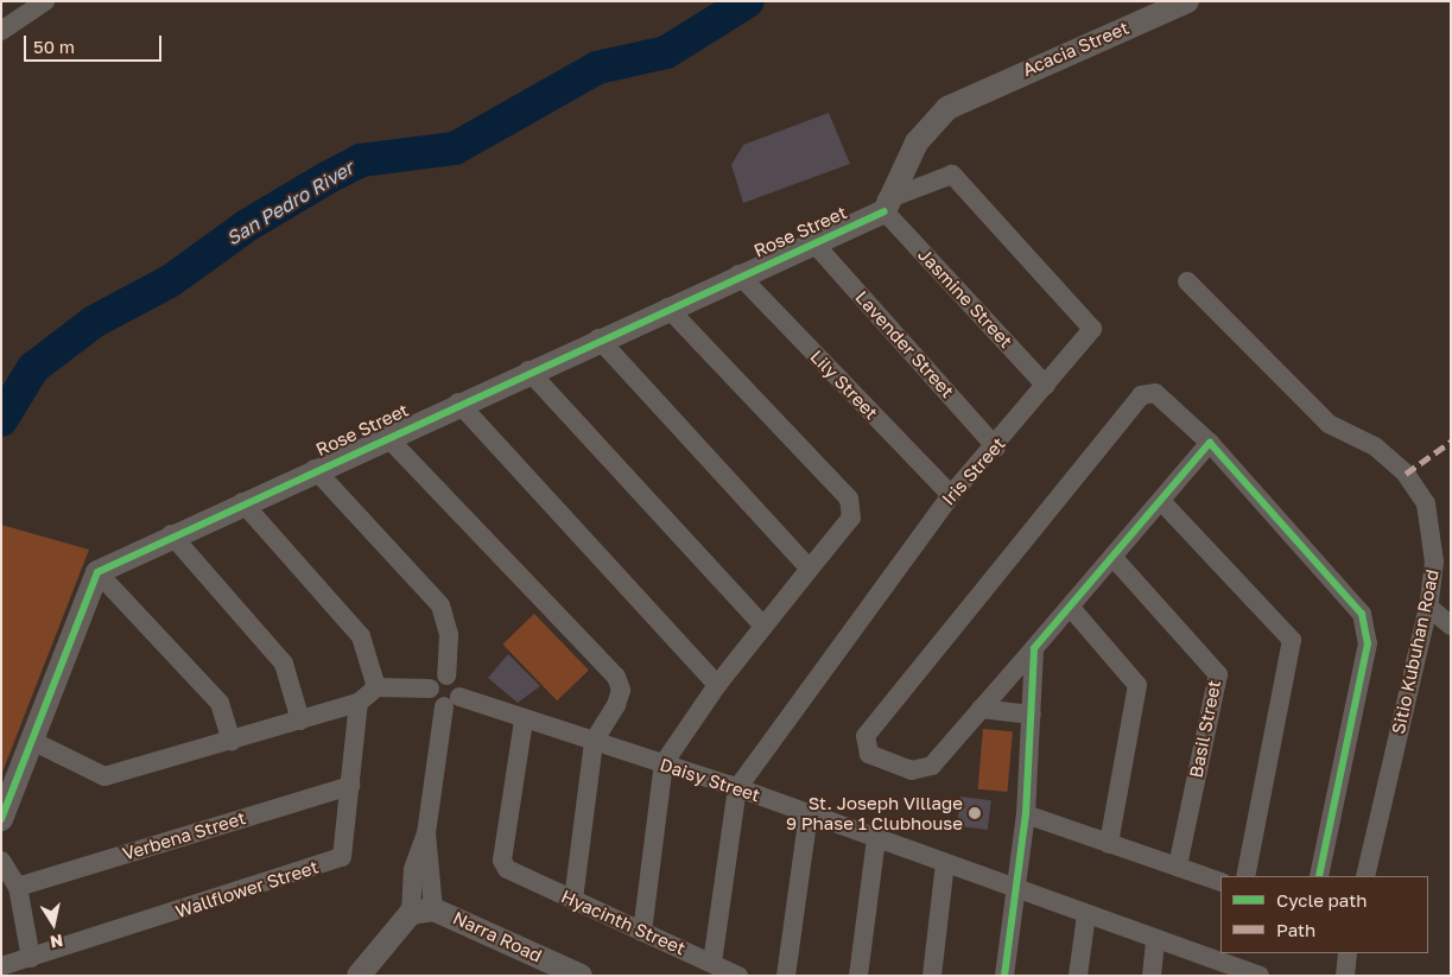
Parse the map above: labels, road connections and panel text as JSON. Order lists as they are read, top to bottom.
{
  "streets": {
    "street": [
      "Acacia Street",
      "Rose Street",
      "Jasmine Street",
      "Lavender Street",
      "Lily Street",
      "Iris Street",
      "Sitio Kubuhan Road",
      "Basil Street",
      "Daisy Street",
      "Verbena Street",
      "Wallflower Street",
      "Hyacinth Street",
      "Narra Road"
    ]
  },
  "crossings": [
    ["Acacia Street", "Rose Street"],
    ["Acacia Street", "Jasmine Street"],
    ["Acacia Street", "Iris Street"],
    ["Rose Street", "Jasmine Street"],
    ["Rose Street", "Lavender Street"],
    ["Rose Street", "Lily Street"],
    ["Rose Street", "Iris Street"],
    ["Jasmine Street", "Iris Street"],
    ["Lavender Street", "Iris Street"],
    ["Lily Street", "Iris Street"],
    ["Iris Street", "Daisy Street"],
    ["Daisy Street", "Hyacinth Street"],
    ["Verbena Street", "Wallflower Street"]
  ],
  "water": ["San Pedro River"],
  "places": ["St. Joseph Village 9 Phase 1 Clubhouse"],
  "legend": ["Cycle path", "Path"],
  "scale_bar": "50 m",
  "north": "bottom"
}
